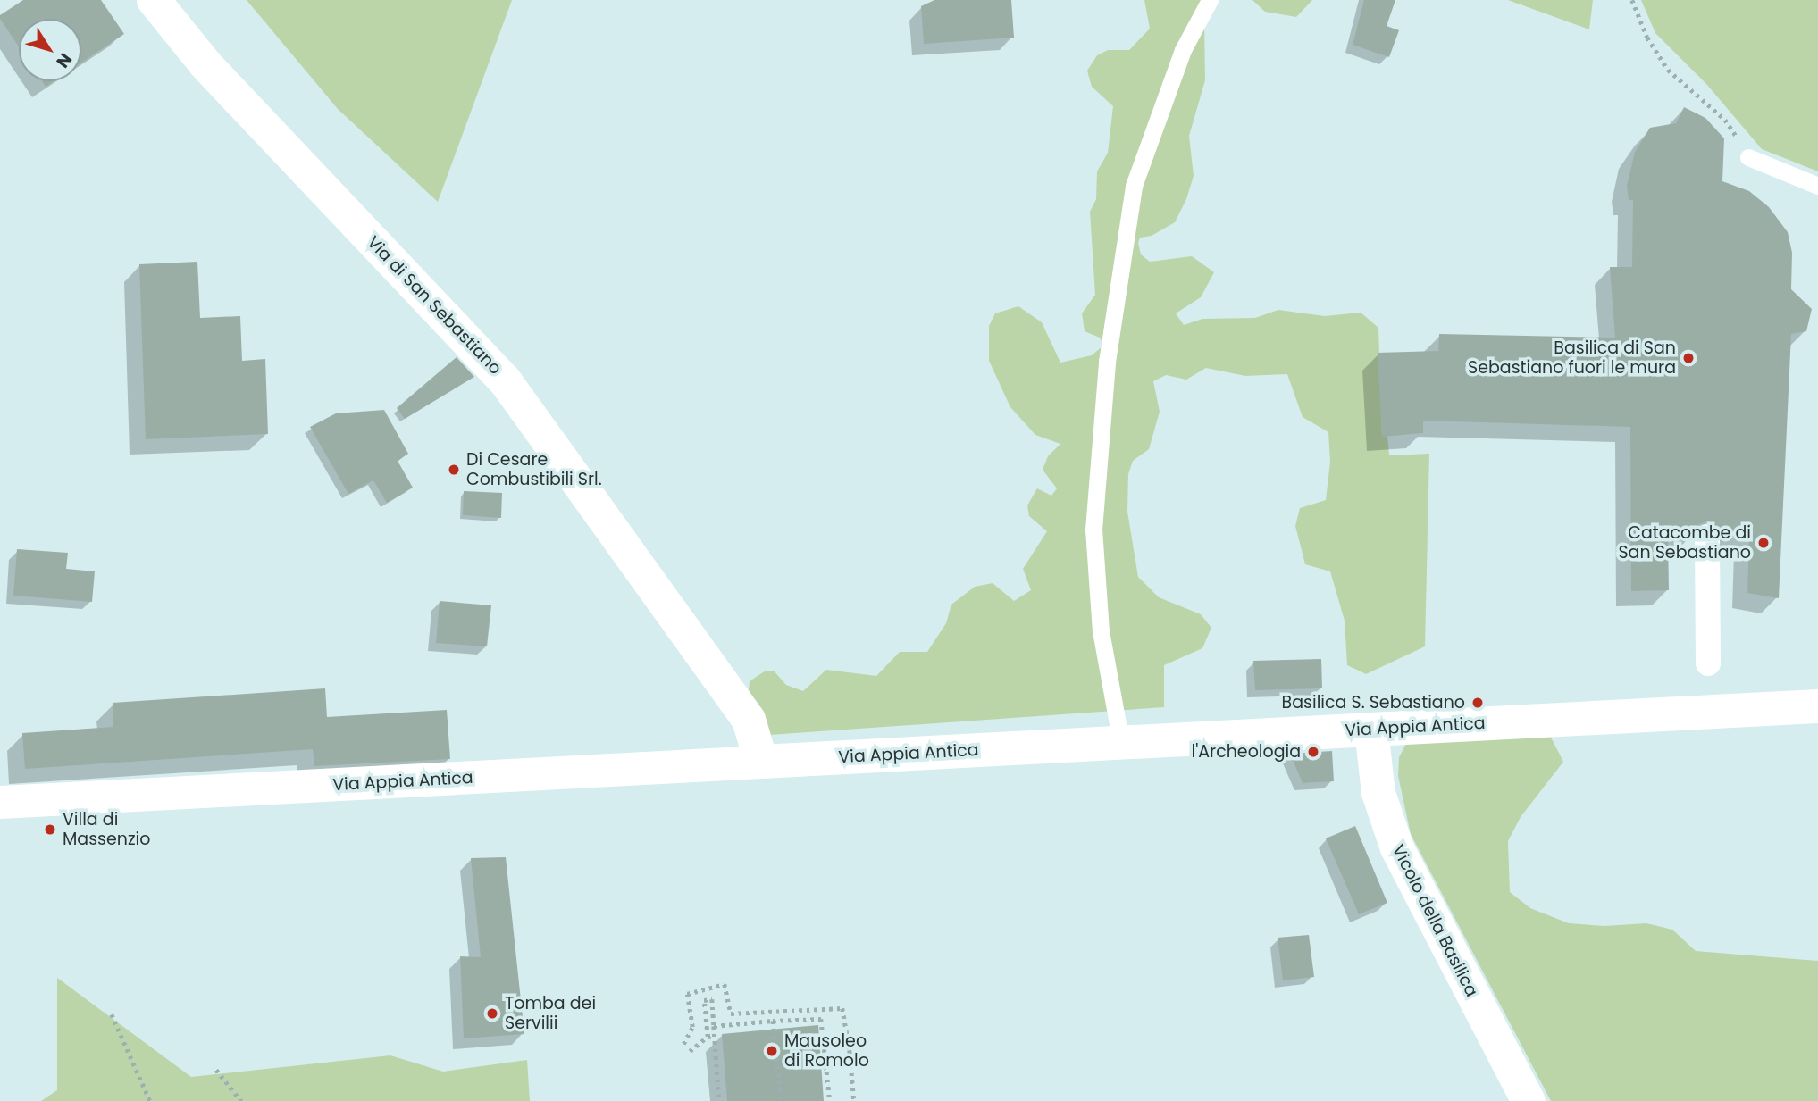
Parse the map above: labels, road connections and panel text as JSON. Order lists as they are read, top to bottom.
{
  "streets": {
    "main road": ["Via di San Sebastiano", "Via Appia Antica", "Vicolo della Basilica"]
  },
  "crossings": [
    ["Via di San Sebastiano", "Via Appia Antica"],
    ["Via Appia Antica", "Vicolo della Basilica"]
  ],
  "places": [
    "Basilica di San Sebastiano fuori le mura",
    "Di Cesare Combustibili Srl.",
    "Catacombe di San Sebastiano",
    "Basilica S. Sebastiano",
    "l'Archeologia",
    "Villa di Massenzio",
    "Tomba dei Servilii",
    "Mausoleo di Romolo"
  ],
  "north": "bottom right"
}
